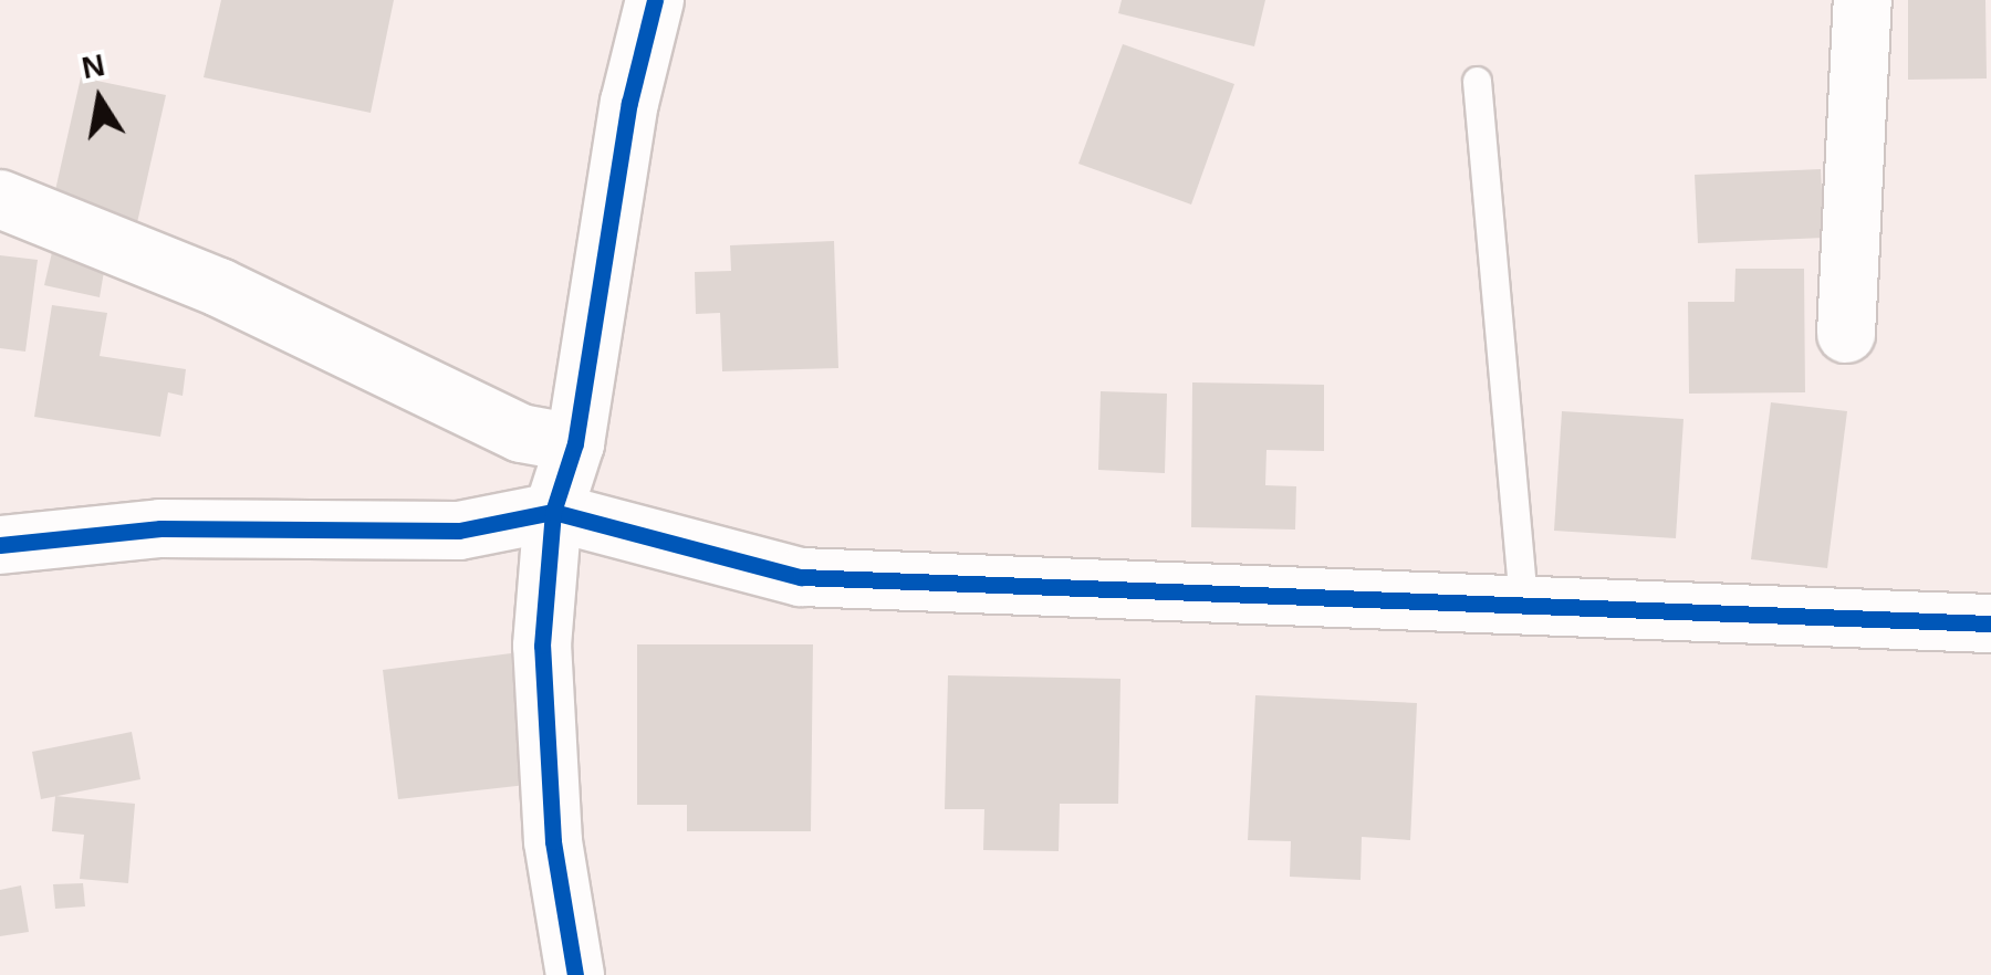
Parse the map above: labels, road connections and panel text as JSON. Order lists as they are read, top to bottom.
{
  "north": "top"
}
